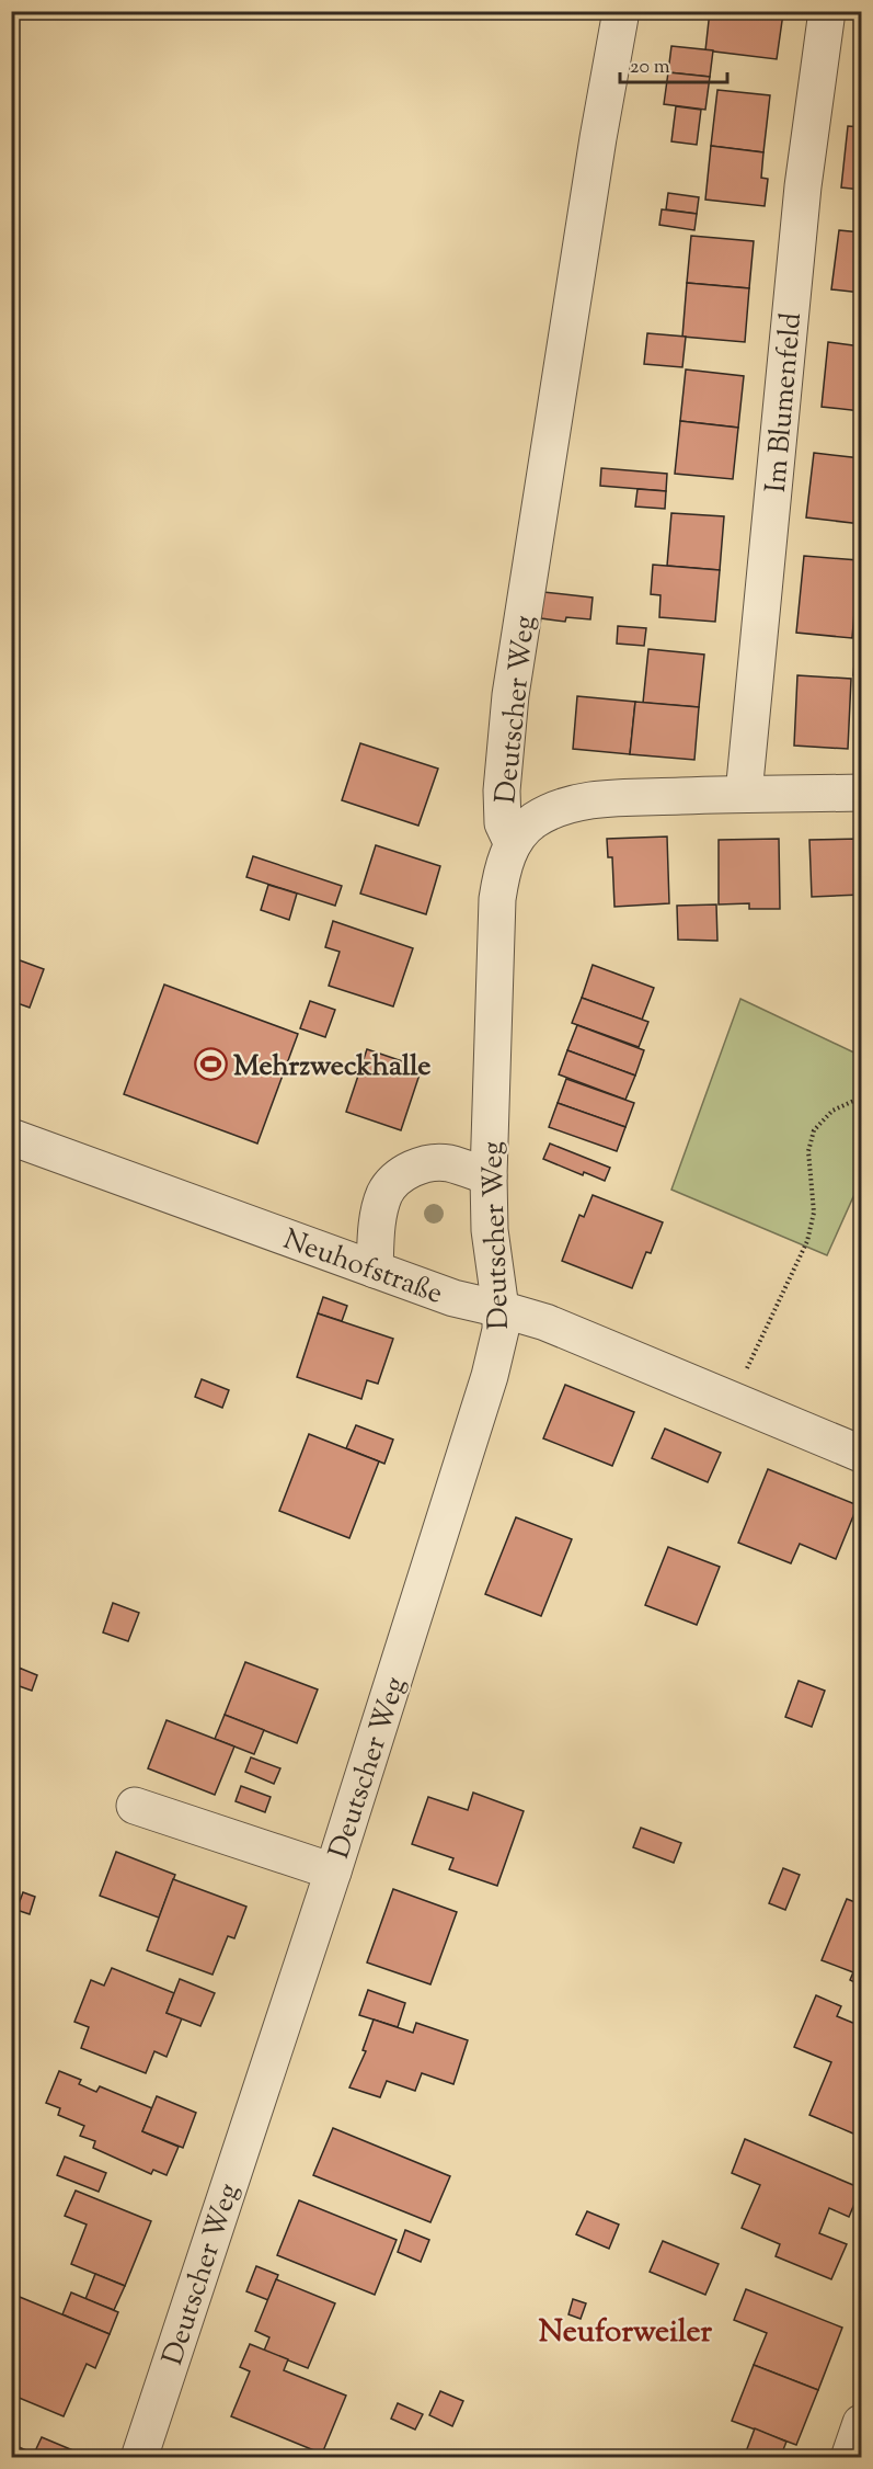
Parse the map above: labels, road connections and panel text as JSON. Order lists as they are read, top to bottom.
{
  "streets": {
    "street": ["Im Blumenfeld", "Deutscher Weg", "Neuhofstraße"]
  },
  "crossings": [
    ["Deutscher Weg", "Neuhofstraße"]
  ],
  "districts": ["Neuforweiler"],
  "places": {
    "sports": ["Mehrzweckhalle"]
  },
  "scale_bar": "20 m"
}
